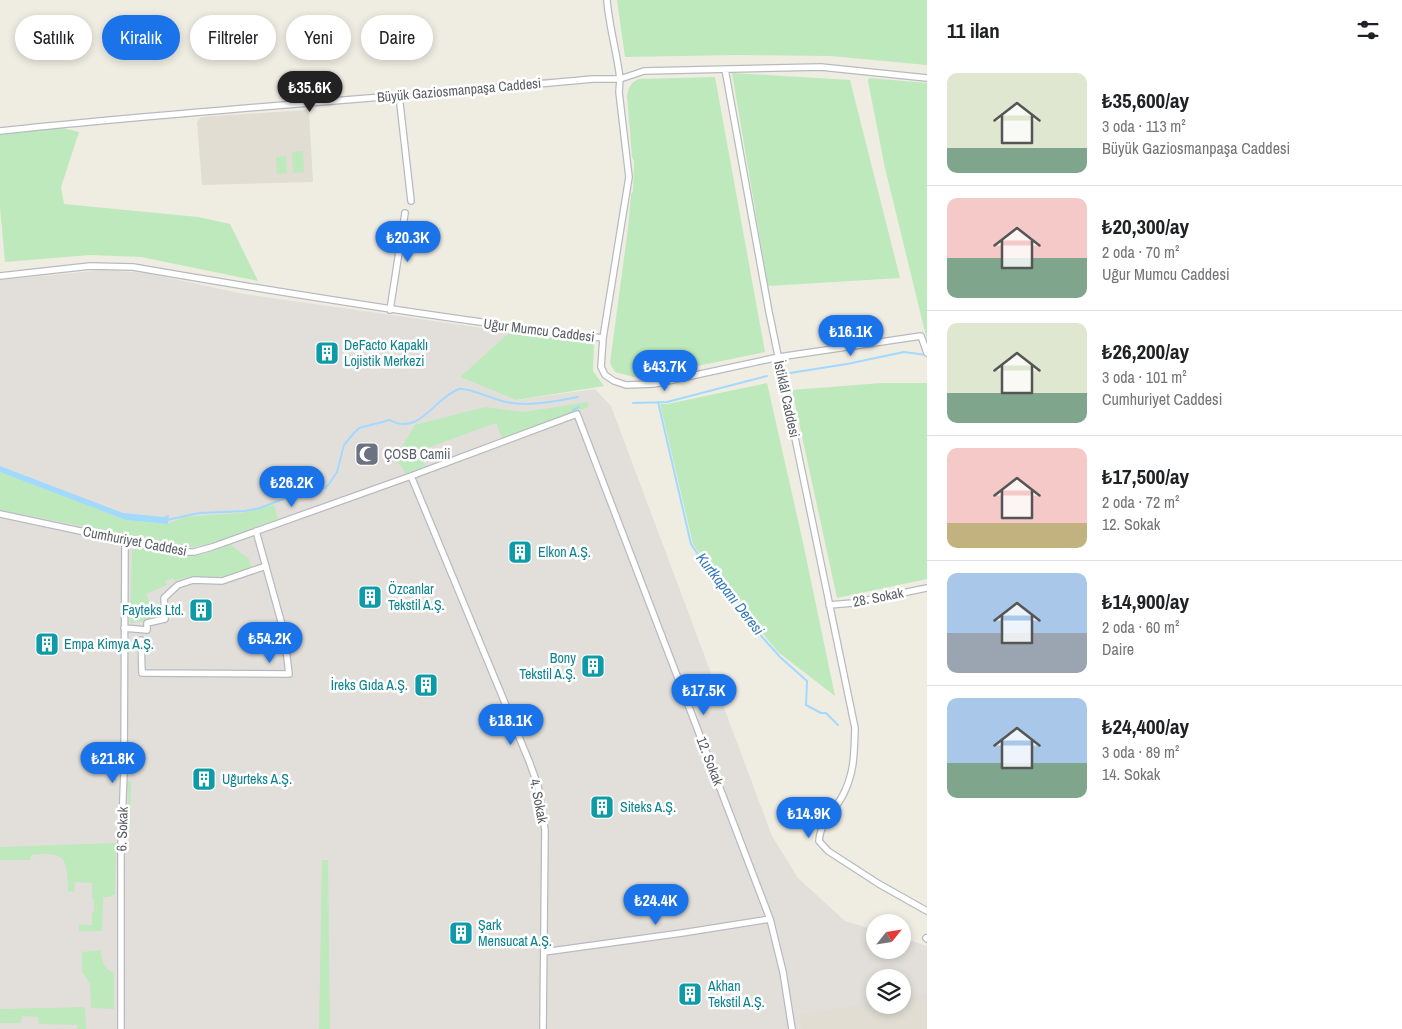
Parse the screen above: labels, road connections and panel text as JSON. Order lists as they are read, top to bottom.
{
  "streets": {
    "street": [
      "Büyük Gaziosmanpaşa Caddesi",
      "Uğur Mumcu Caddesi",
      "İstiklâl Caddesi",
      "Cumhuriyet Caddesi",
      "28. Sokak",
      "12. Sokak",
      "4. Sokak",
      "6. Sokak"
    ]
  },
  "crossings": [
    ["Büyük Gaziosmanpaşa Caddesi", "Uğur Mumcu Caddesi"],
    ["İstiklâl Caddesi", "28. Sokak"],
    ["Cumhuriyet Caddesi", "12. Sokak"],
    ["Cumhuriyet Caddesi", "4. Sokak"],
    ["Cumhuriyet Caddesi", "6. Sokak"]
  ],
  "water": ["Kurtkapanı Deresi"],
  "places": {
    "building": [
      "DeFacto Kapaklı Lojistik Merkezi",
      "Elkon A.Ş.",
      "Özcanlar Tekstil A.Ş.",
      "Fayteks Ltd.",
      "Empa Kimya A.Ş.",
      "Bony Tekstil A.Ş.",
      "İreks Gıda A.Ş.",
      "Uğurteks A.Ş.",
      "Siteks A.Ş.",
      "Şark Mensucat A.Ş.",
      "Akhan Tekstil A.Ş."
    ],
    "mosque": ["ÇOSB Camii"]
  },
  "north": "top right",
  "page": {
    "heading": "11 ilan",
    "chip": [
      "Satılık",
      "Kiralık",
      "Filtreler",
      "Yeni",
      "Daire"
    ],
    "list": [
      {
        "name": "₺35,600/ay",
        "note": "3 oda · 113 m² · Büyük Gaziosmanpaşa Caddesi"
      },
      {
        "name": "₺20,300/ay",
        "note": "2 oda · 70 m² · Uğur Mumcu Caddesi"
      },
      {
        "name": "₺26,200/ay",
        "note": "3 oda · 101 m² · Cumhuriyet Caddesi"
      },
      {
        "name": "₺17,500/ay",
        "note": "2 oda · 72 m² · 12. Sokak"
      },
      {
        "name": "₺14,900/ay",
        "note": "2 oda · 60 m² · Daire"
      },
      {
        "name": "₺24,400/ay",
        "note": "3 oda · 89 m² · 14. Sokak"
      }
    ],
    "price": [
      "₺35.6K",
      "₺20.3K",
      "₺16.1K",
      "₺43.7K",
      "₺26.2K",
      "₺54.2K",
      "₺17.5K",
      "₺18.1K",
      "₺21.8K",
      "₺14.9K",
      "₺24.4K"
    ]
  }
}
